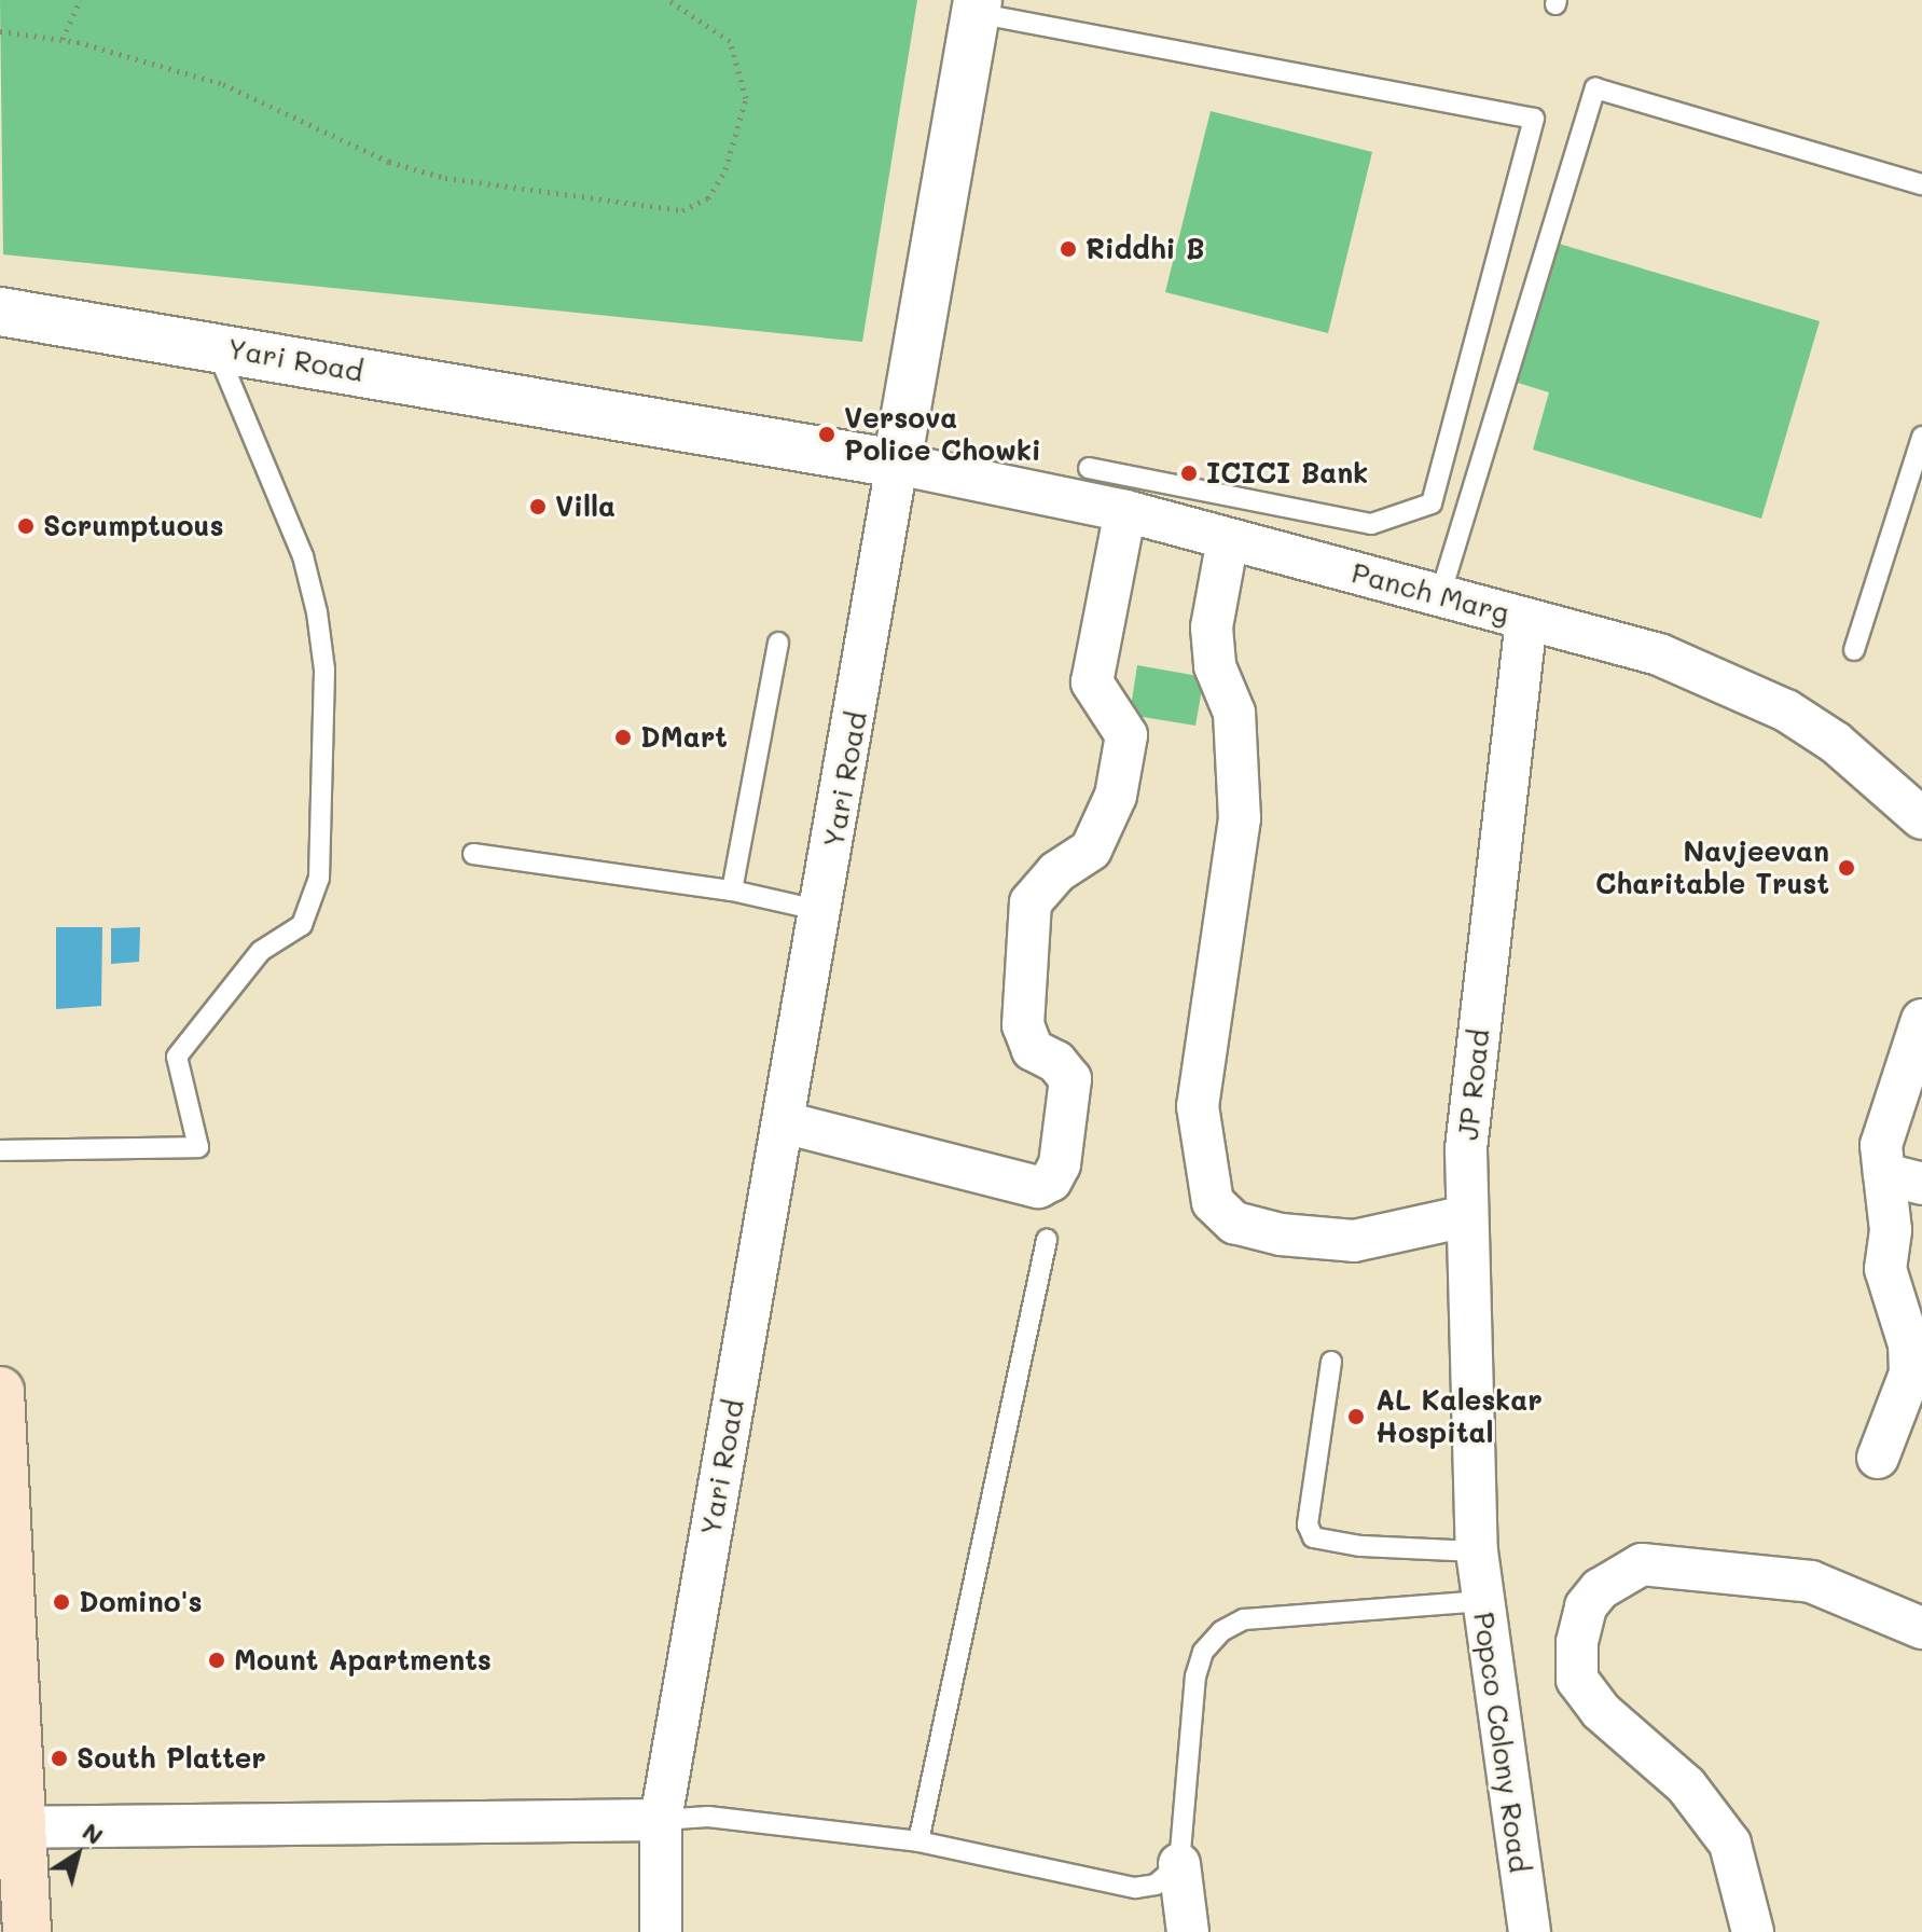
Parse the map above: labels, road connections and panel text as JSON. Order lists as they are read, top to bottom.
{
  "streets": {
    "street": [
      "Yari Road",
      "Panch Marg",
      "JP Road",
      "Popco Colony Road"
    ]
  },
  "crossings": [
    ["Yari Road", "Panch Marg"],
    ["Panch Marg", "JP Road"],
    ["JP Road", "Popco Colony Road"]
  ],
  "places": [
    "Riddhi B",
    "Versova Police Chowki",
    "ICICI Bank",
    "Villa",
    "Scrumptuous",
    "DMart",
    "Navjeevan Charitable Trust",
    "AL Kaleskar Hospital",
    "Domino's",
    "Mount Apartments",
    "South Platter"
  ],
  "north": "top right"
}
